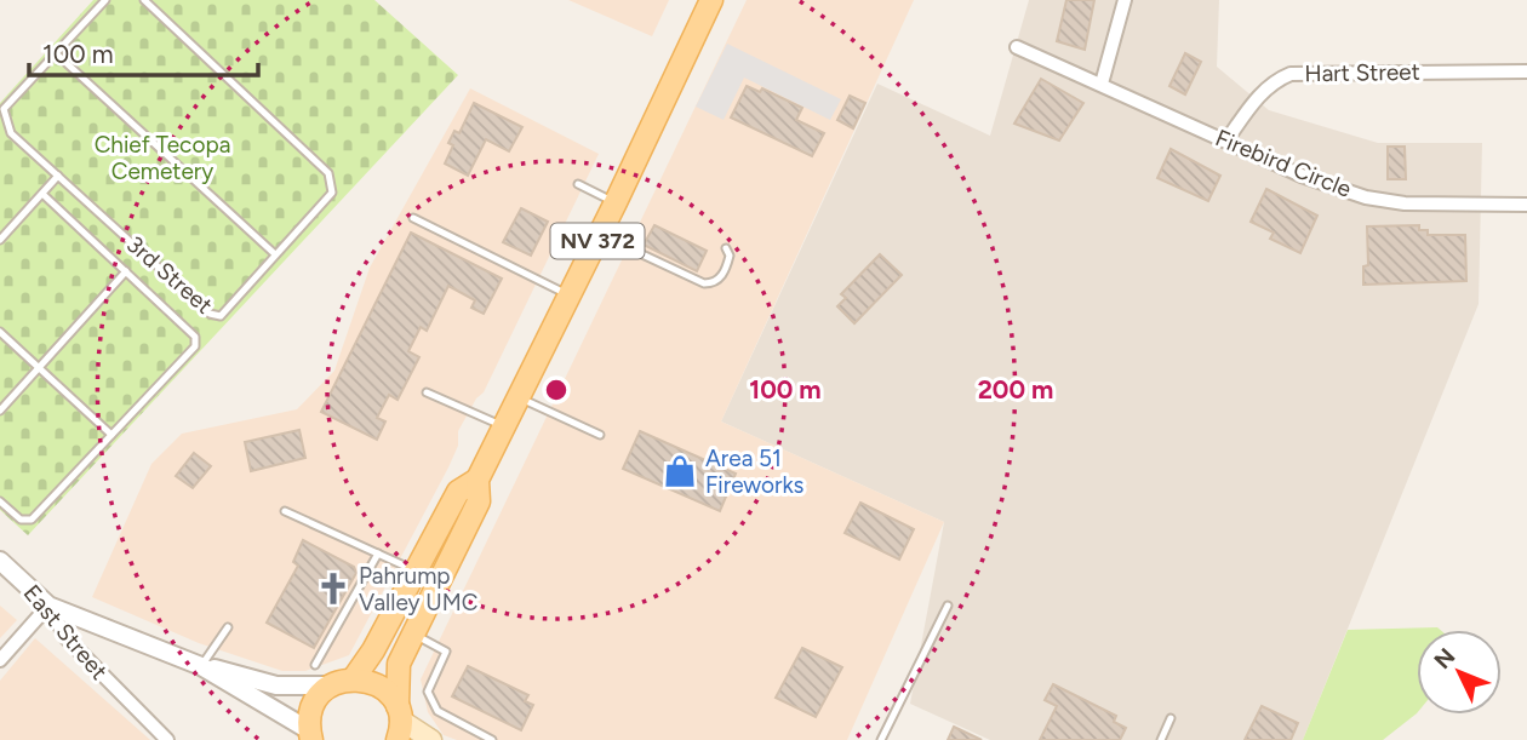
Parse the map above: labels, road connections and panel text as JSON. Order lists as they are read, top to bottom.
{
  "streets": {
    "main road": ["NV 372"],
    "street": ["Hart Street", "Firebird Circle", "East Street"],
    "lane": ["3rd Street"]
  },
  "crossings": [
    ["Hart Street", "Firebird Circle"]
  ],
  "parks": ["Chief Tecopa Cemetery"],
  "places": {
    "shop": ["Area 51 Fireworks"],
    "church": ["Pahrump Valley UMC"]
  },
  "scale_bar": "100 m",
  "north": "top left",
  "rings": ["100 m", "200 m"]
}
